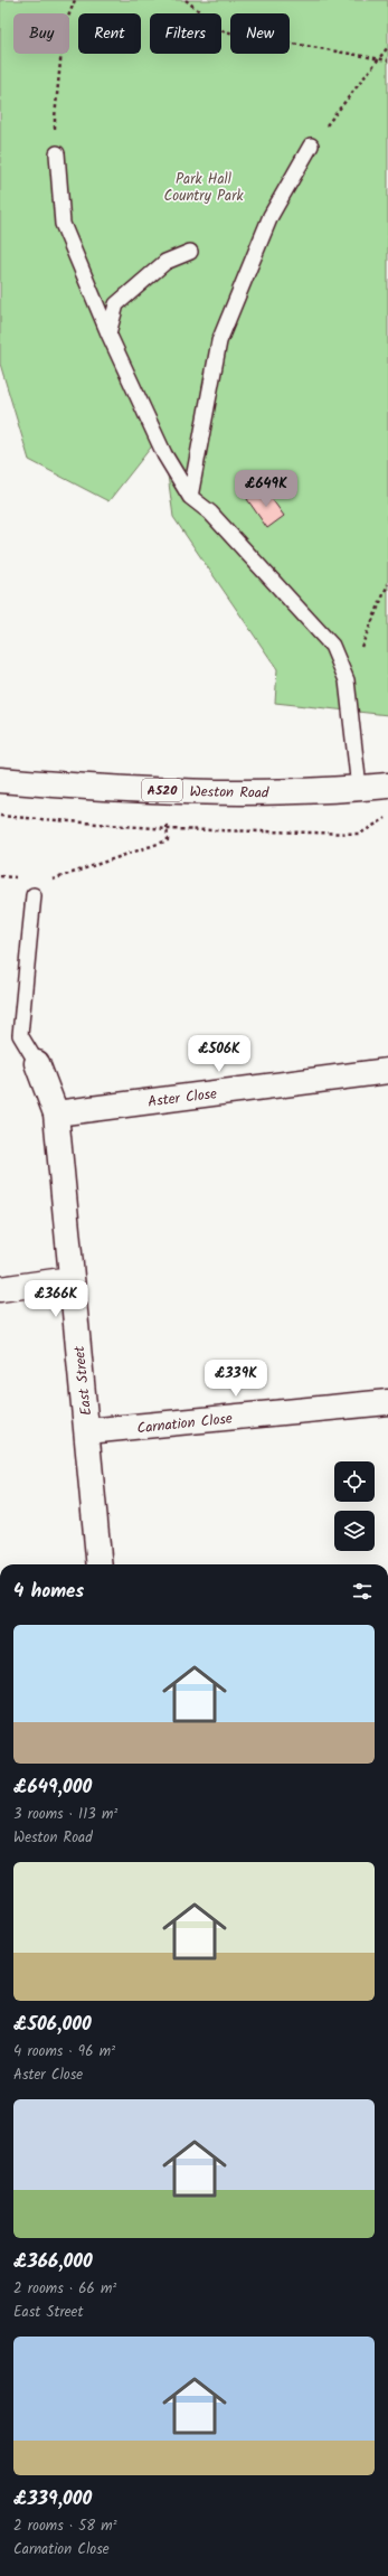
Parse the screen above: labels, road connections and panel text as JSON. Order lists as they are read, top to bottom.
{
  "streets": {
    "main road": [
      "A520",
      "Weston Road",
      "Aster Close",
      "East Street",
      "Carnation Close"
    ]
  },
  "crossings": [
    ["A520", "Weston Road"],
    ["Aster Close", "East Street"],
    ["East Street", "Carnation Close"]
  ],
  "parks": ["Park Hall Country Park"],
  "page": {
    "chip": [
      "Buy",
      "Rent",
      "Filters",
      "New"
    ],
    "price": [
      "£649K",
      "£506K",
      "£366K",
      "£339K"
    ],
    "heading": "4 homes",
    "list": [
      {
        "name": "£649,000",
        "note": "3 rooms · 113 m² · Weston Road"
      },
      {
        "name": "£506,000",
        "note": "4 rooms · 96 m² · Aster Close"
      },
      {
        "name": "£366,000",
        "note": "2 rooms · 66 m² · East Street"
      },
      {
        "name": "£339,000",
        "note": "2 rooms · 58 m² · Carnation Close"
      }
    ]
  }
}
